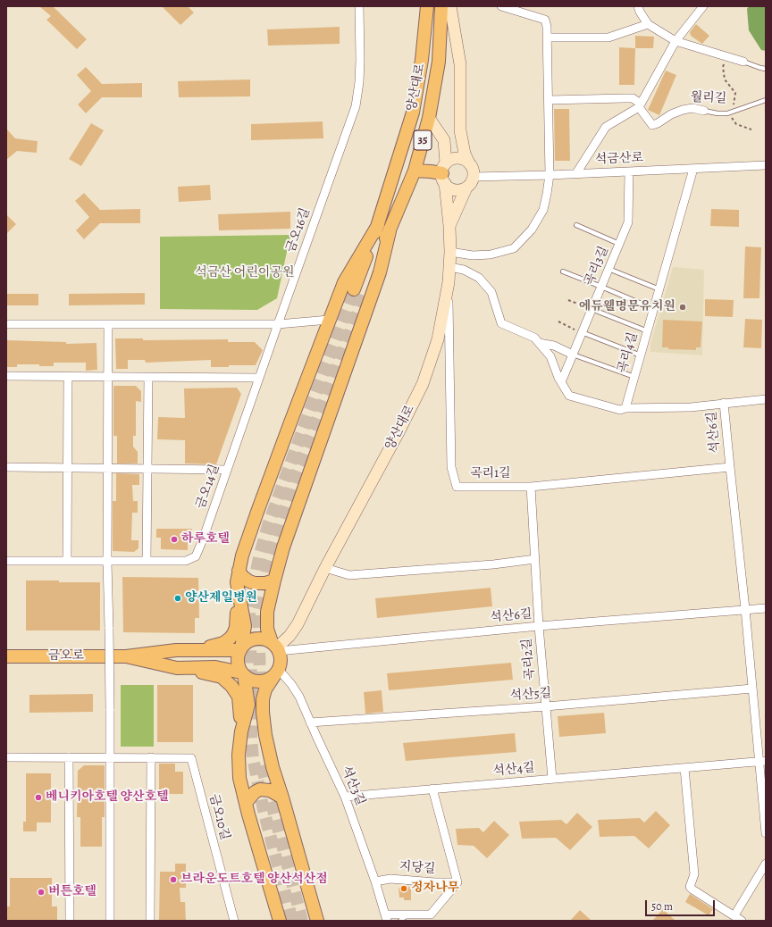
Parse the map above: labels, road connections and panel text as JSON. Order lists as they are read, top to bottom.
{
  "streets": {
    "main road": ["양산대로", "35", "금오로"],
    "street": [
      "월리길",
      "석금산로",
      "금오16길",
      "곡리3길",
      "곡리4길",
      "석산6길",
      "곡리1길",
      "금오14길",
      "곡리2길",
      "석산5길",
      "석산4길",
      "석산3길",
      "금오10길",
      "지당길"
    ]
  },
  "crossings": [
    ["양산대로", "석금산로"],
    ["양산대로", "석산6길"],
    ["양산대로", "곡리1길"],
    ["양산대로", "금오로"],
    ["양산대로", "석산3길"],
    ["석금산로", "곡리3길"],
    ["석금산로", "곡리4길"],
    ["금오16길", "금오14길"],
    ["석산6길", "곡리1길"],
    ["석산6길", "금오로"],
    ["석산6길", "곡리2길"],
    ["석산6길", "석산3길"],
    ["곡리1길", "곡리2길"],
    ["금오로", "석산3길"],
    ["곡리2길", "석산5길"],
    ["곡리2길", "석산4길"],
    ["석산5길", "석산3길"],
    ["석산4길", "석산3길"],
    ["석산3길", "지당길"]
  ],
  "parks": ["석금산 어린이공원"],
  "places": [
    "에듀웰명문유치원",
    "하루호텔",
    "양산제일병원",
    "베니키아호텔 양산호텔",
    "브라운도트호텔 양산석산점",
    "정자나무",
    "버튼호텔"
  ],
  "scale_bar": "50 m"
}
